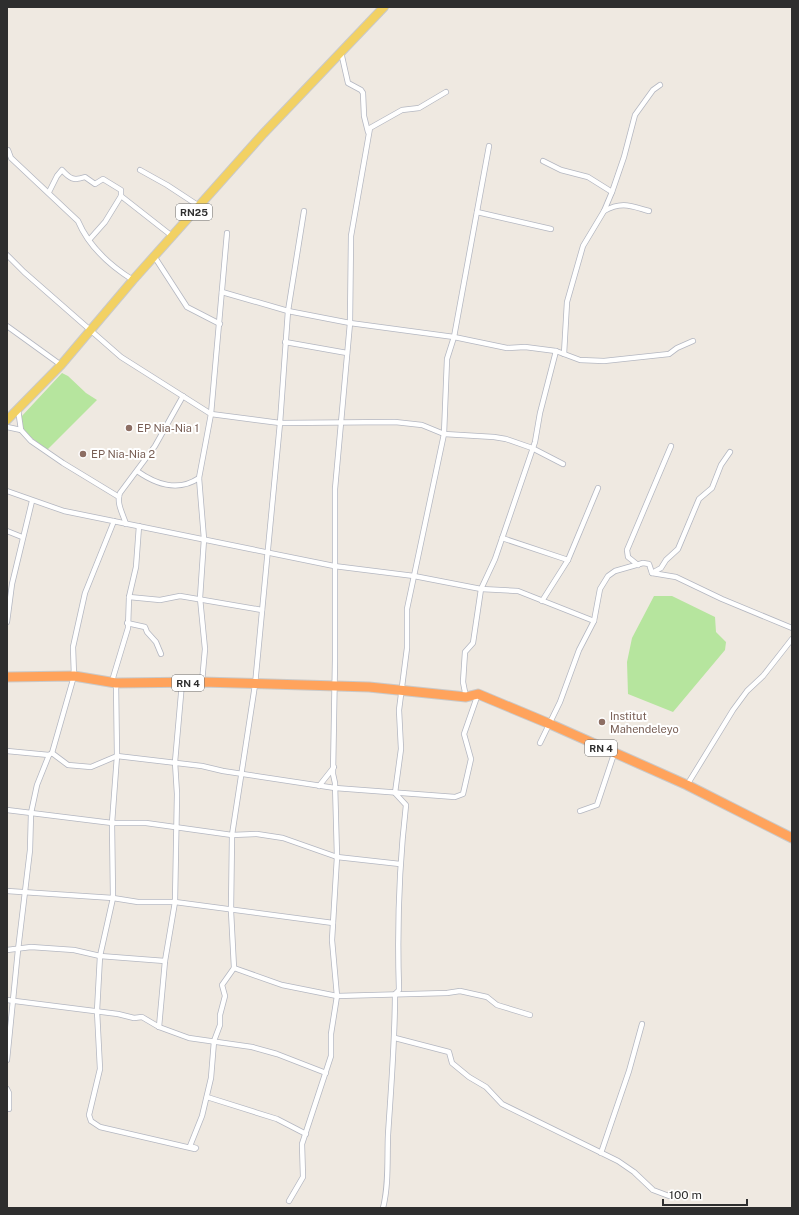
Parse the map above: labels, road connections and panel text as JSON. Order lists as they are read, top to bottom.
{
  "streets": {
    "highway": ["RN 4"],
    "main road": ["RN25"]
  },
  "places": ["EP Nia-Nia 1", "EP Nia-Nia 2", "Institut Mahendeleyo"],
  "scale_bar": "100 m"
}
